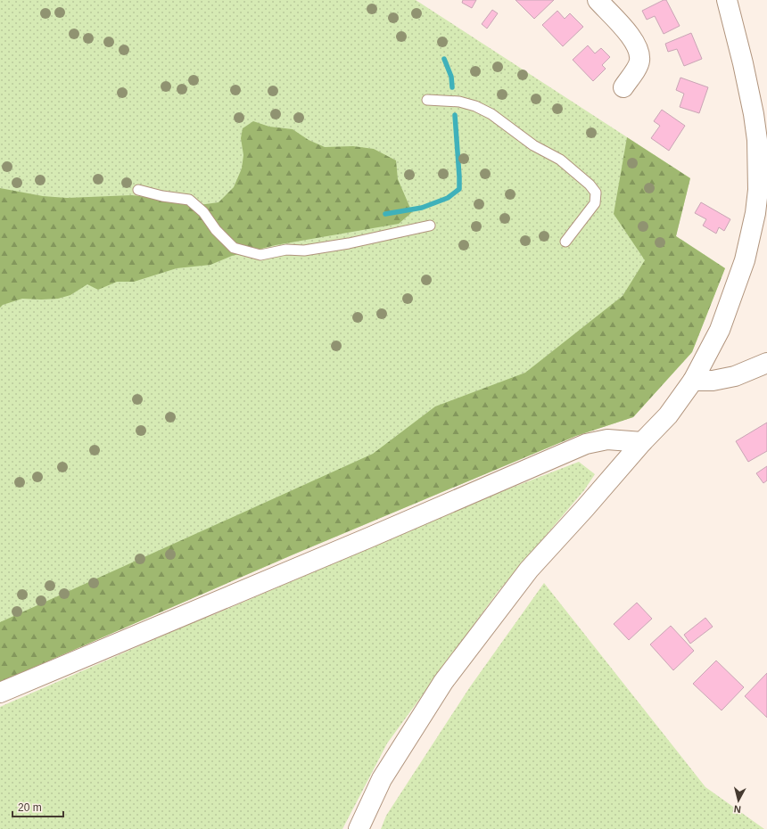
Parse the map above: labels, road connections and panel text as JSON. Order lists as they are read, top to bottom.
{
  "scale_bar": "20 m",
  "north": "bottom"
}
